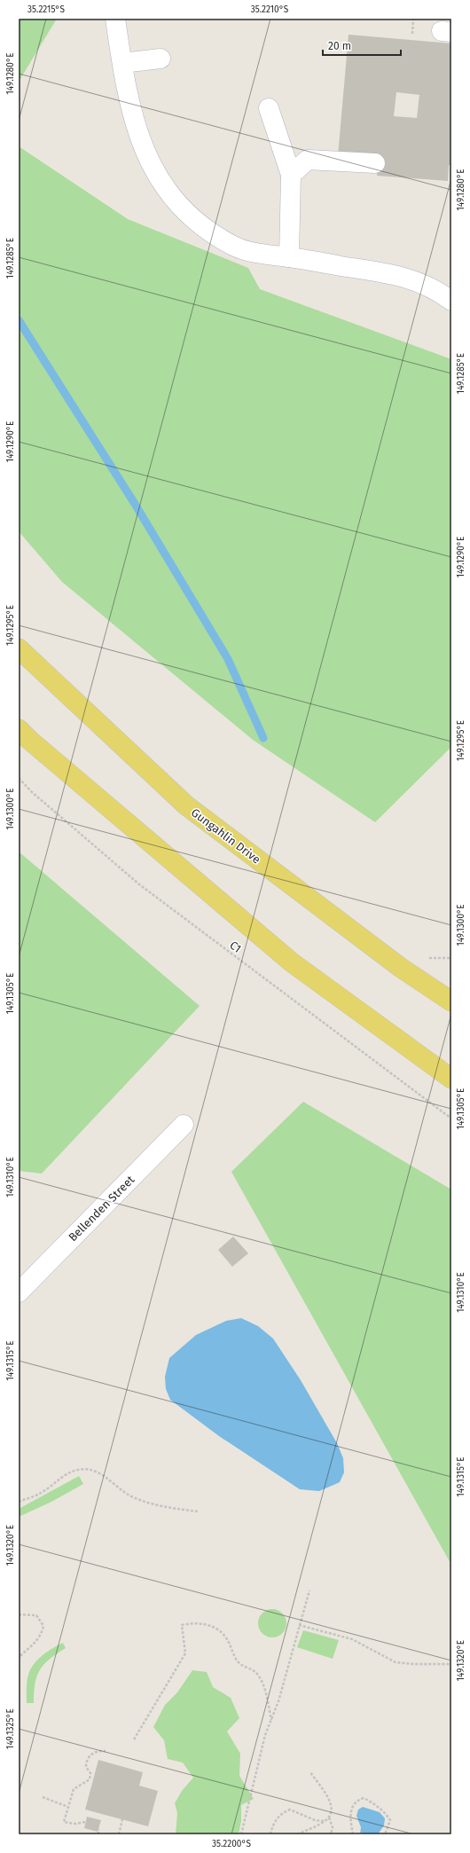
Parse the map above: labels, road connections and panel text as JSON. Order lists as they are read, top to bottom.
{
  "streets": {
    "main road": ["Gungahlin Drive"],
    "street": ["Bellenden Street"],
    "path": ["C1"]
  },
  "scale_bar": "20 m",
  "coordinates": [
    "35.2215°S",
    "35.2210°S",
    "149.1280°E",
    "149.1285°E",
    "149.1290°E",
    "149.1295°E",
    "149.1300°E",
    "149.1305°E",
    "149.1310°E",
    "149.1315°E",
    "149.1320°E",
    "149.1325°E",
    "35.2200°S"
  ]
}
